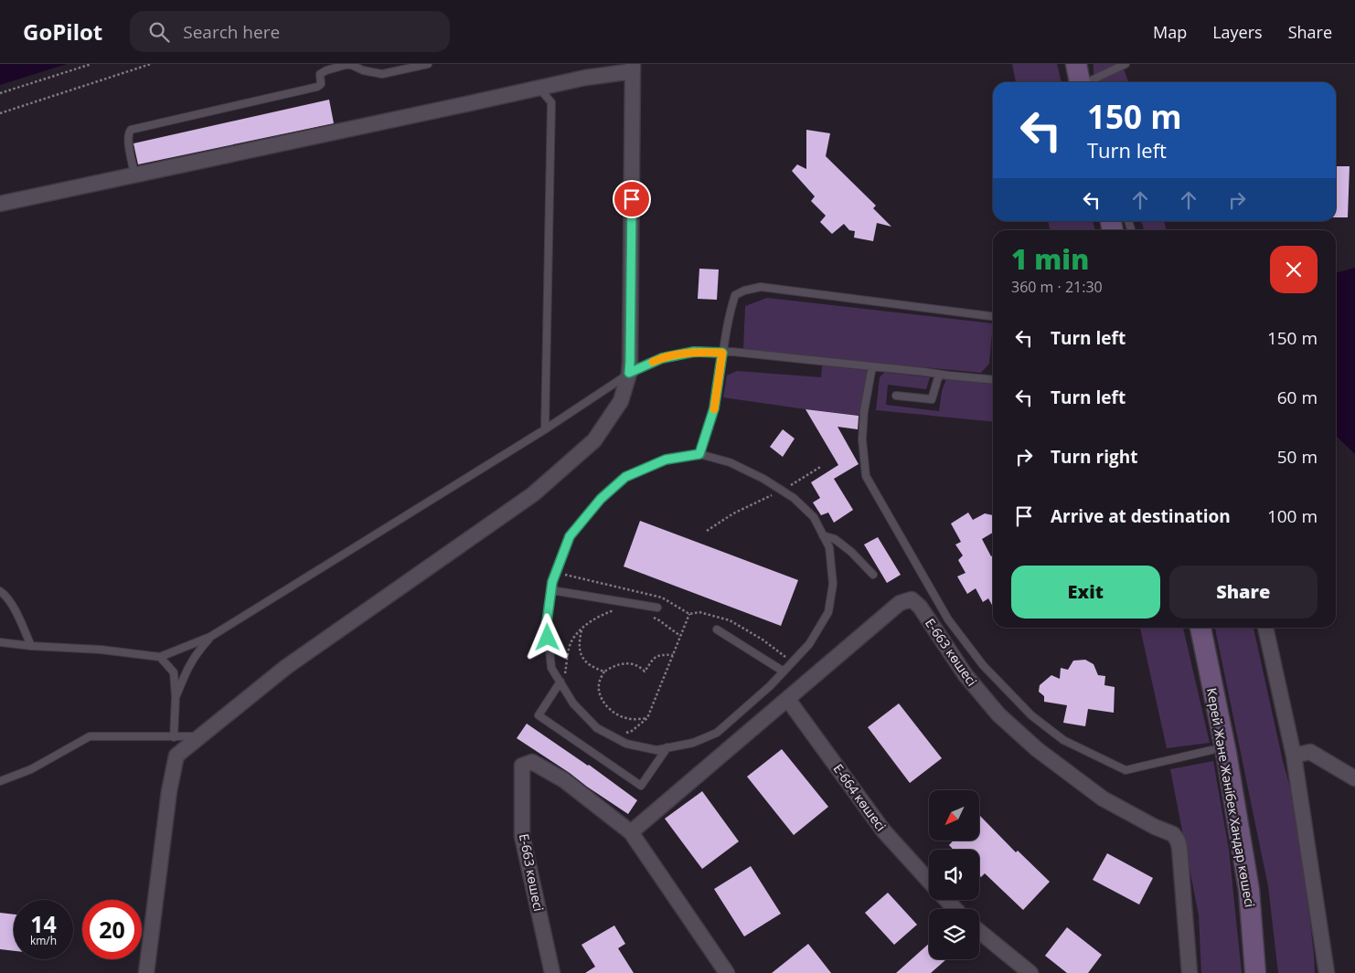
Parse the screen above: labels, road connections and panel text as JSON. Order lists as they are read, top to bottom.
{
  "streets": {
    "main road": ["Керей Және Жәнібек Хандар көшесі"],
    "street": ["Е-663 көшесі", "Е-664 көшесі"]
  },
  "crossings": [
    ["Е-663 көшесі", "Е-664 көшесі"]
  ],
  "north": "bottom left",
  "page": {
    "header": "GoPilot",
    "search": "Search here",
    "nav": ["Map", "Layers", "Share"],
    "turn": ["150 m", "Turn left"],
    "heading": ["1 min", "360 m · 21:30"],
    "list": [
      {
        "name": "Turn left",
        "value": "150 m"
      },
      {
        "name": "Turn left",
        "value": "60 m"
      },
      {
        "name": "Turn right",
        "value": "50 m"
      },
      {
        "name": "Arrive at destination",
        "value": "100 m"
      }
    ],
    "buttons": ["Exit", "Share"],
    "speed": "14 km/h",
    "limit": "20"
  }
}
